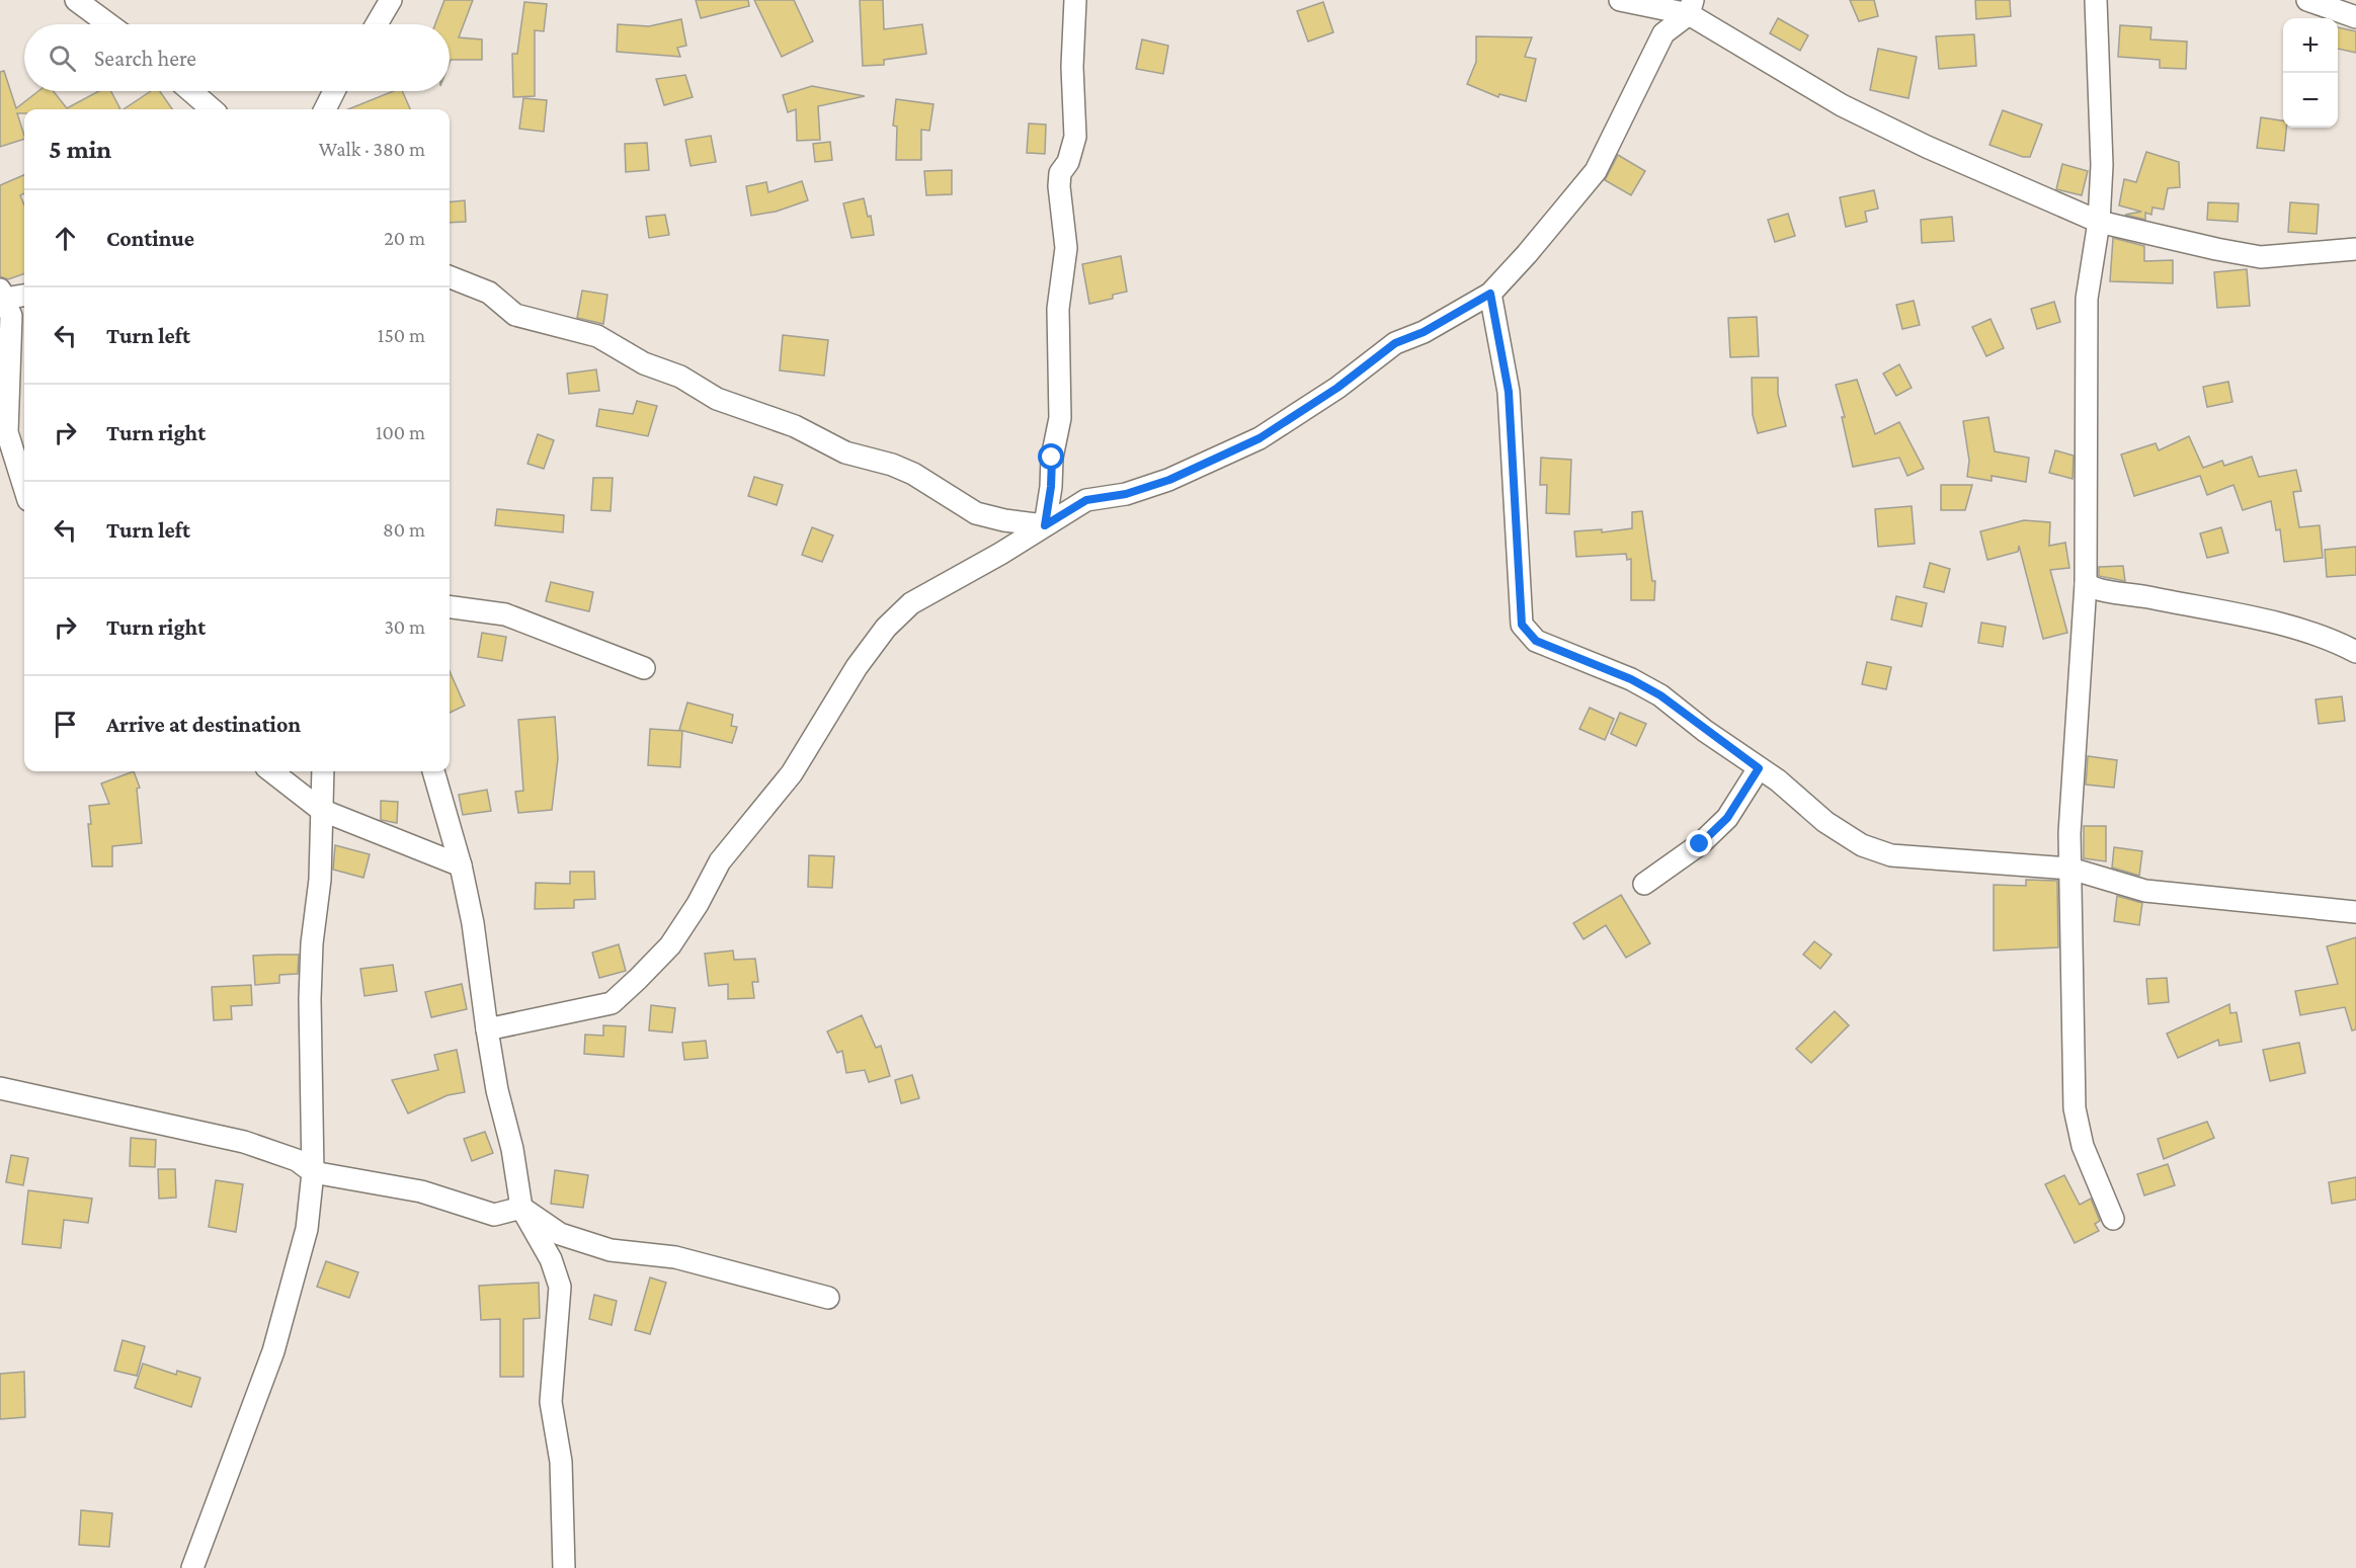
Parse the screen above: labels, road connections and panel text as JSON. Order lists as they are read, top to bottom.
{
  "page": {
    "map_buttons": ["+", "−"],
    "search": "Search here",
    "heading": ["5 min", "Walk · 380 m"],
    "list": [
      ["Continue", "20 m"],
      ["Turn left", "150 m"],
      ["Turn right", "100 m"],
      ["Turn left", "80 m"],
      ["Turn right", "30 m"],
      "Arrive at destination"
    ]
  }
}
